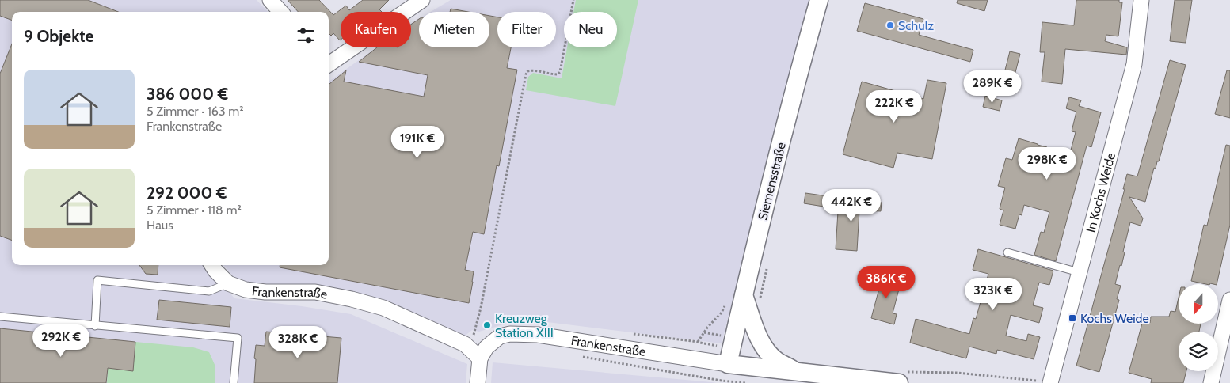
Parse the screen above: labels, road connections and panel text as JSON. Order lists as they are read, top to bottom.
{
  "streets": {
    "street": ["Siemensstraße", "In Kochs Weide", "Frankenstraße"]
  },
  "crossings": [
    ["Siemensstraße", "Frankenstraße"]
  ],
  "places": {
    "other": ["Schulz", "Kreuzweg Station XIII"],
    "transit": ["Kochs Weide"]
  },
  "north": "bottom",
  "page": {
    "chip": [
      "Kaufen",
      "Mieten",
      "Filter",
      "Neu"
    ],
    "heading": "9 Objekte",
    "list": [
      {
        "name": "386 000 €",
        "note": "5 Zimmer · 163 m² · Frankenstraße"
      },
      {
        "name": "292 000 €",
        "note": "5 Zimmer · 118 m² · Haus"
      }
    ],
    "price": [
      "289K €",
      "222K €",
      "191K €",
      "298K €",
      "442K €",
      "386K €",
      "323K €",
      "292K €",
      "328K €"
    ]
  }
}
